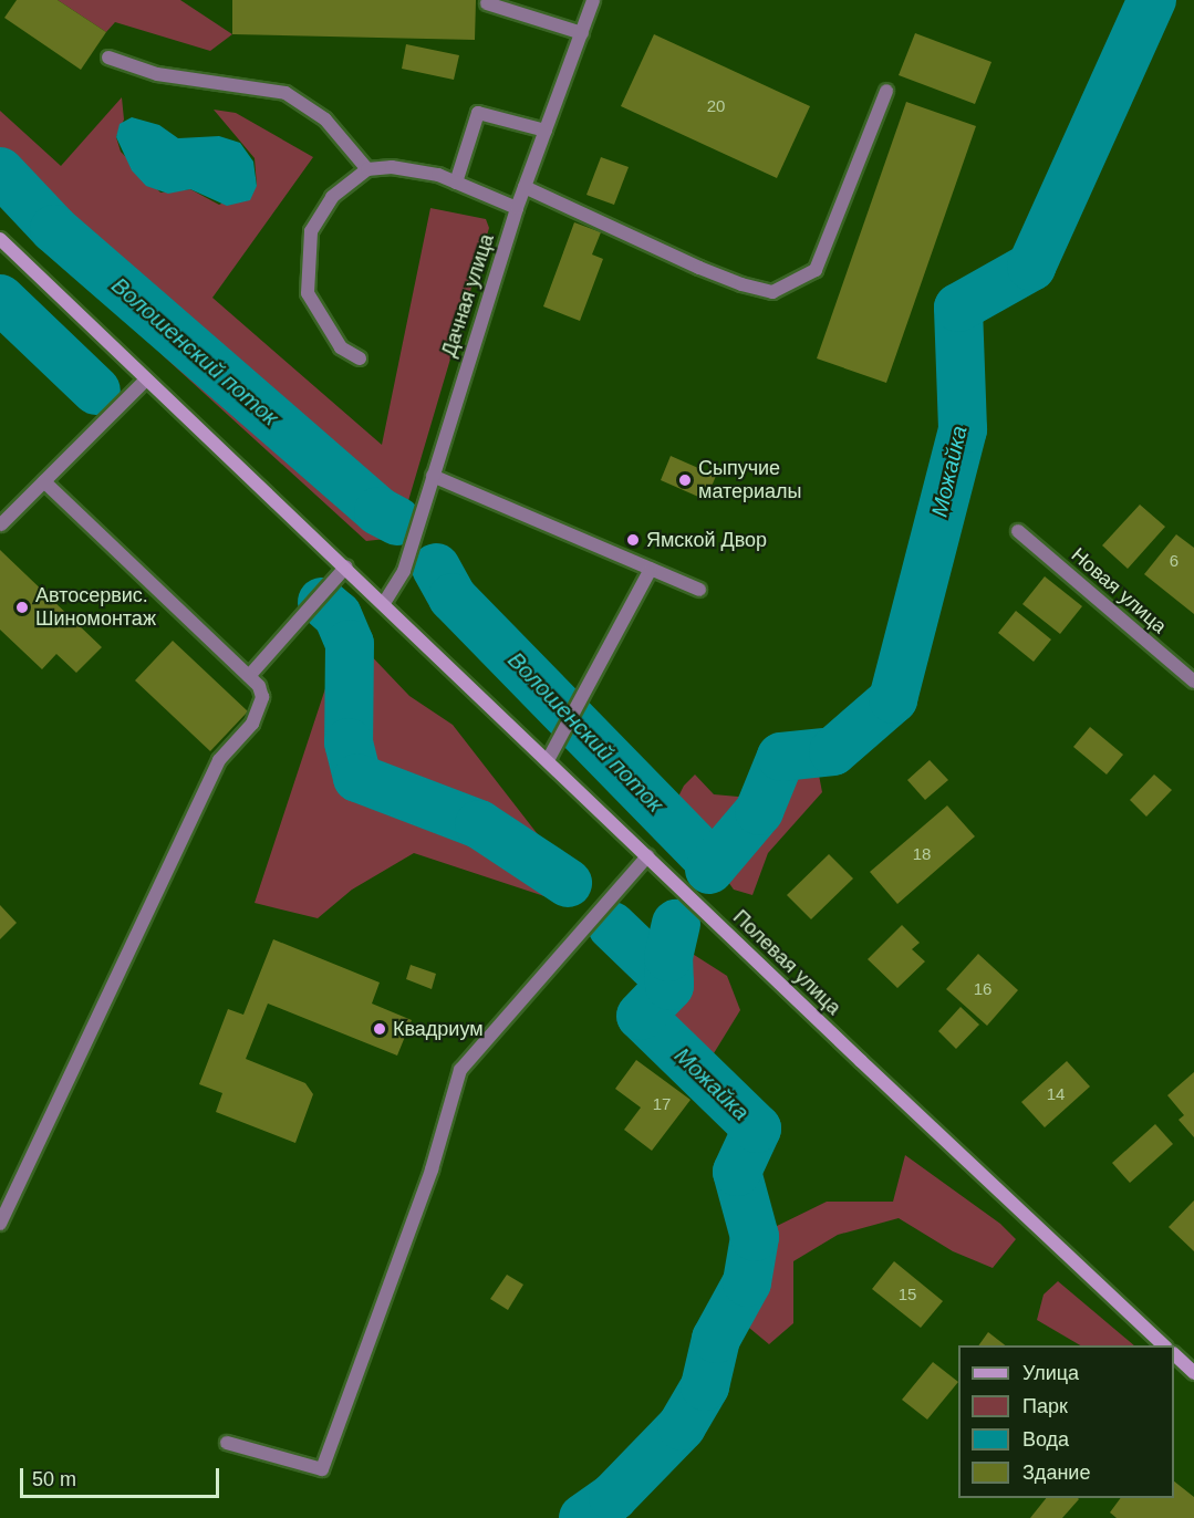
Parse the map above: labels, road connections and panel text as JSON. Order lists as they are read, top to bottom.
{
  "streets": {
    "main road": ["Полевая улица"],
    "street": ["Дачная улица", "Новая улица"]
  },
  "crossings": [
    ["Дачная улица", "Полевая улица"]
  ],
  "water": ["Волошенский поток", "Можайка"],
  "places": [
    "Сыпучие материалы",
    "Ямской Двор",
    "Автосервис. Шиномонтаж",
    "Квадриум"
  ],
  "house_numbers": [
    "20",
    "6",
    "18",
    "16",
    "14",
    "17",
    "15"
  ],
  "legend": [
    "Улица",
    "Парк",
    "Вода",
    "Здание"
  ],
  "scale_bar": "50 m"
}
